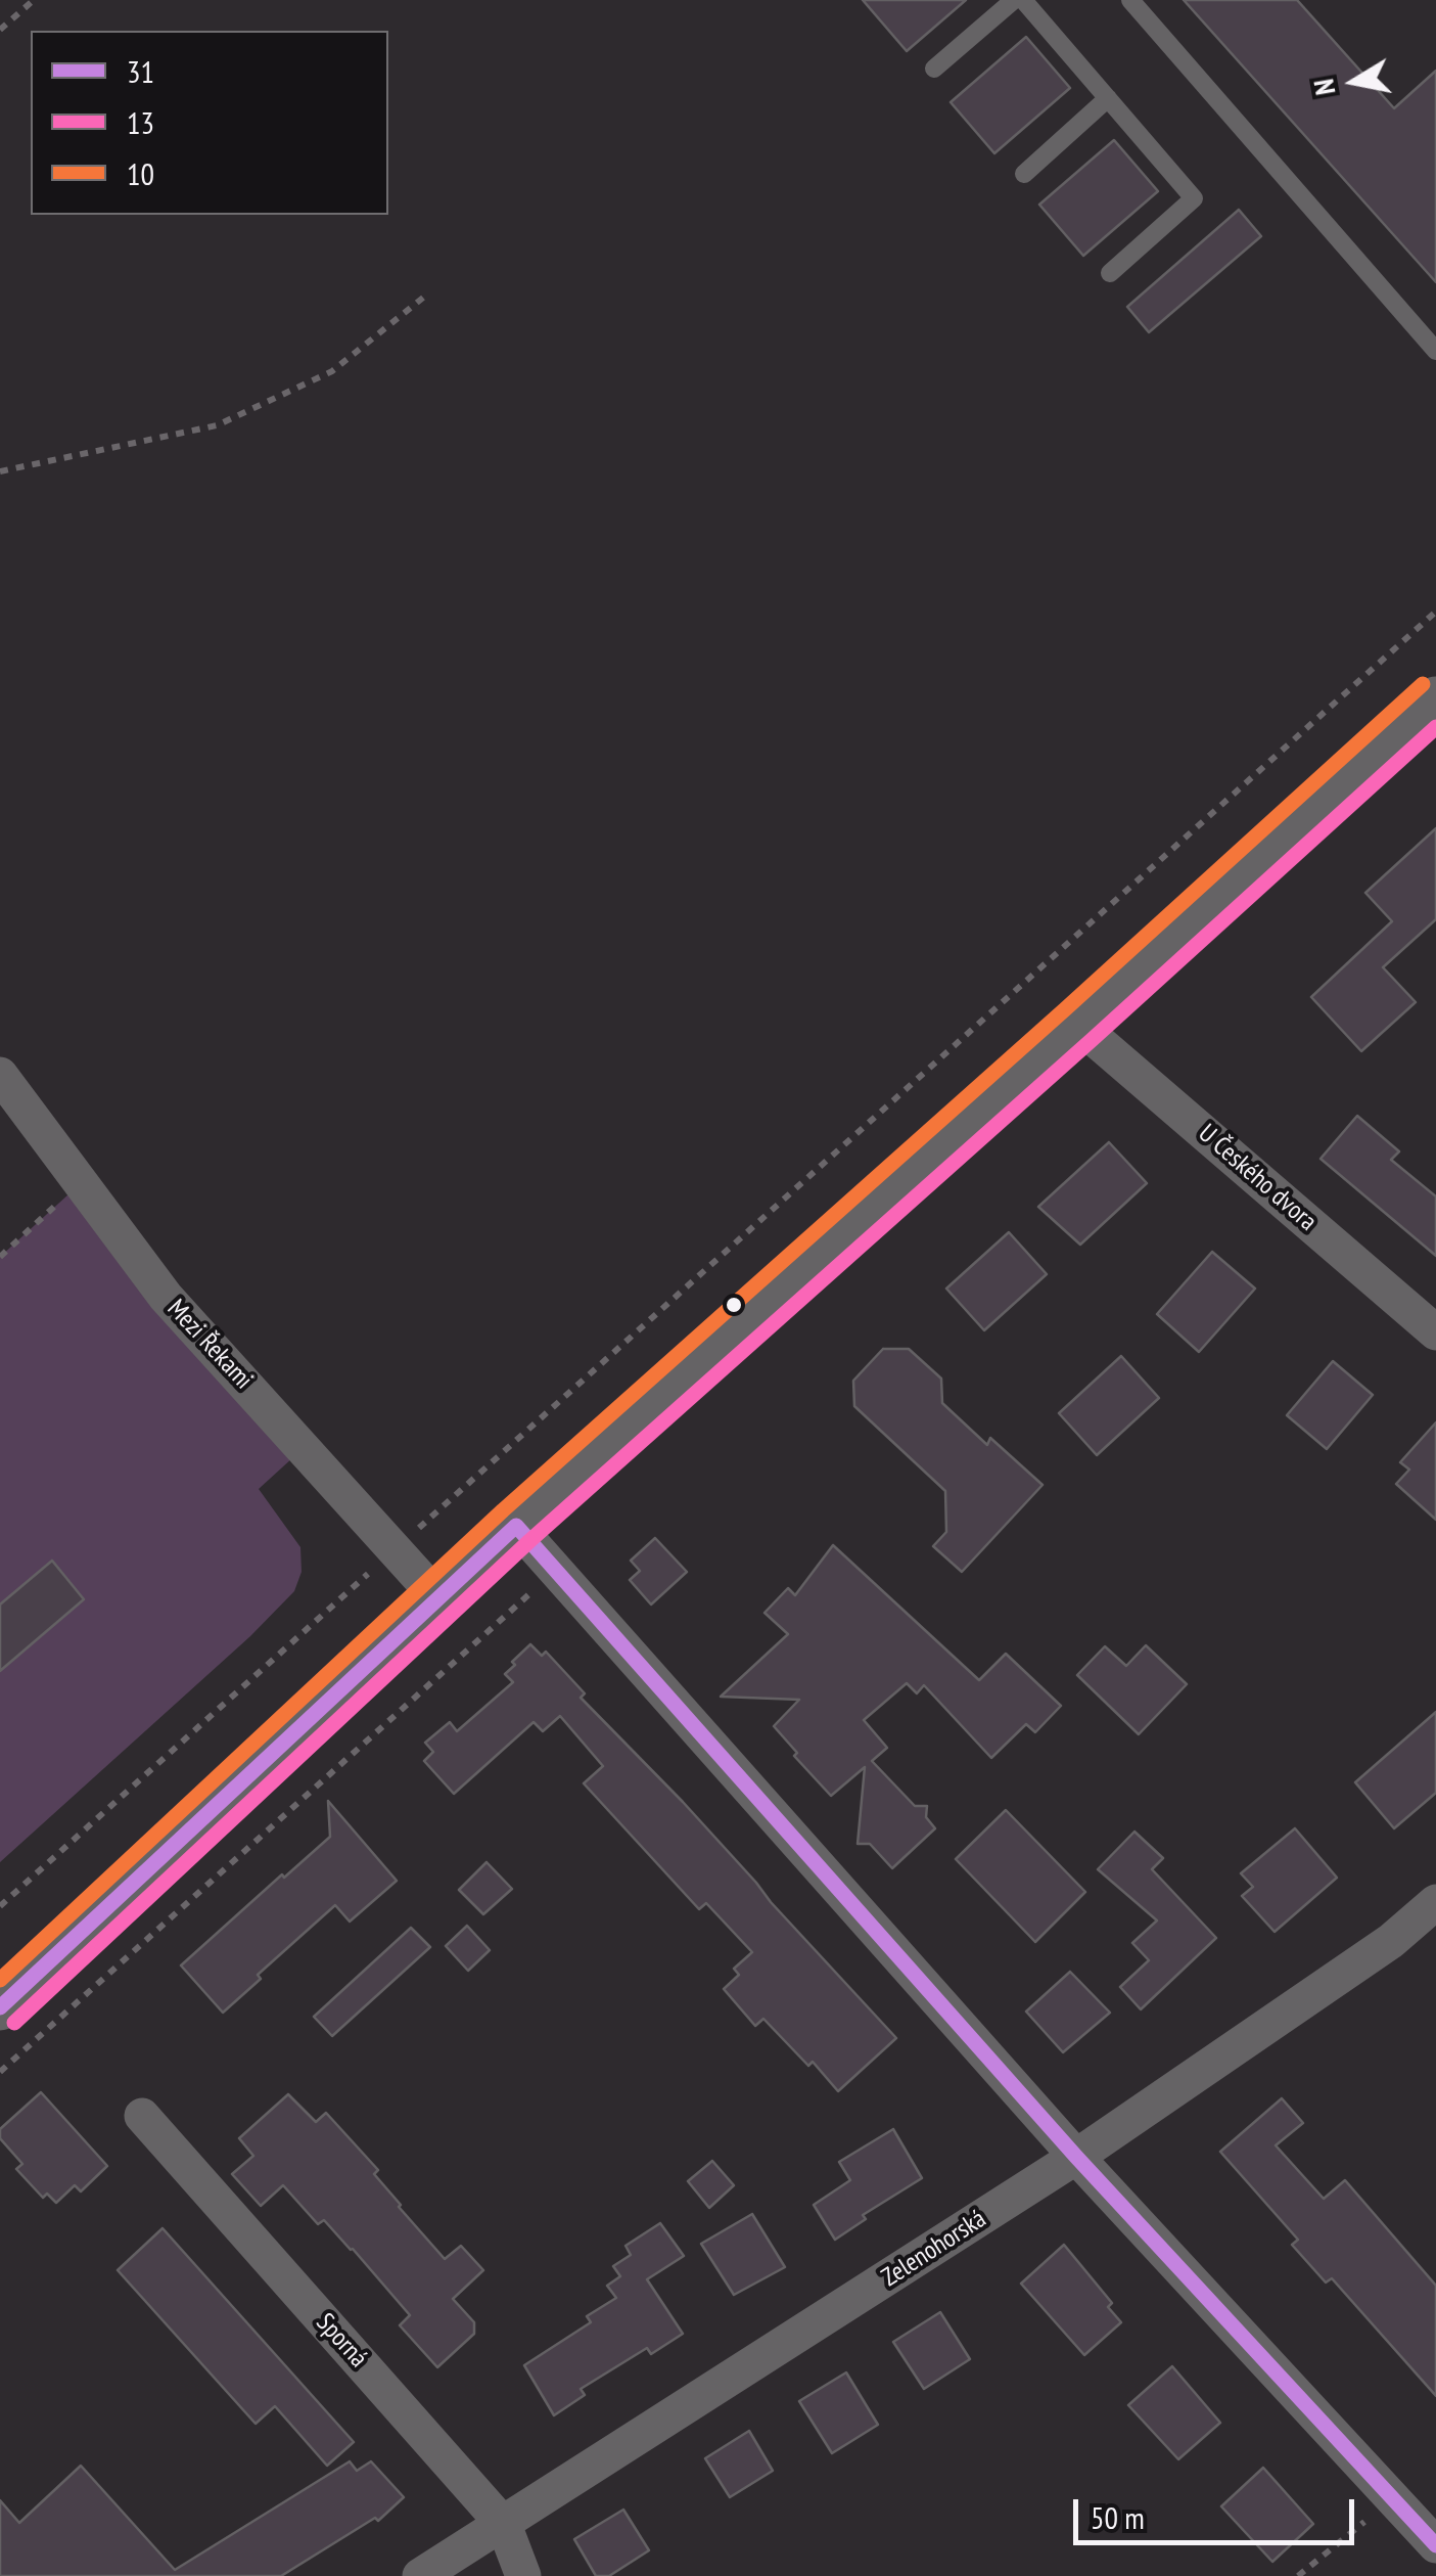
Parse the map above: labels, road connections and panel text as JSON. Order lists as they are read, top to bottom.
{
  "streets": {
    "street": [
      "U Českého dvora",
      "Mezi Řekami",
      "Zelenohorská",
      "Sporná"
    ]
  },
  "crossings": [
    ["Zelenohorská", "Sporná"]
  ],
  "lines": ["transit line 10", "transit line 13", "transit line 31"],
  "legend": ["31", "13", "10"],
  "scale_bar": "50 m",
  "north": "left"
}
